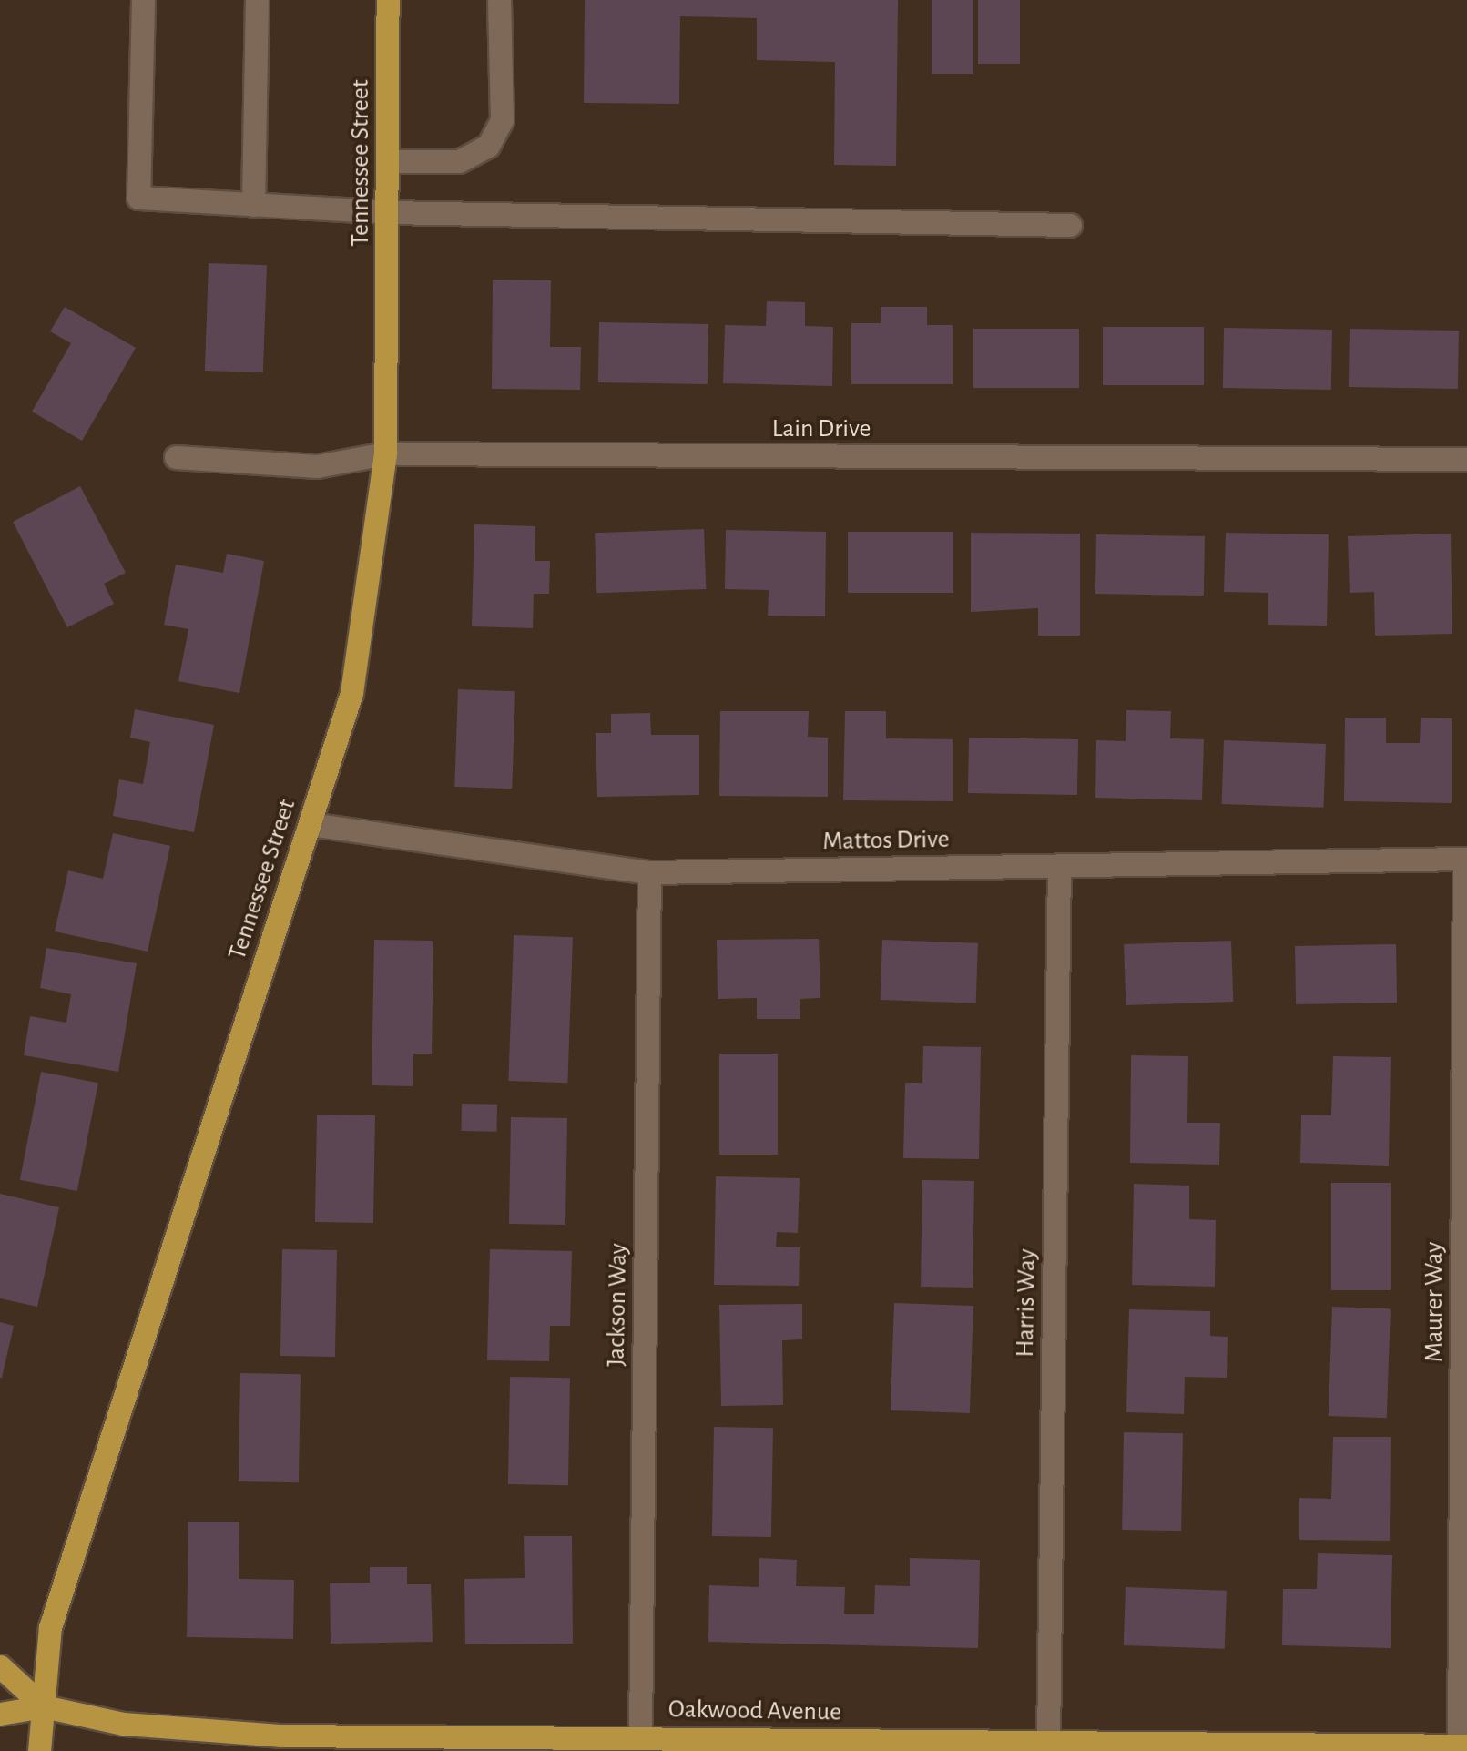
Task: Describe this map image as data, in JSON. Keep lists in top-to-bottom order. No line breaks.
{"streets":{"main road":["Tennessee Street","Oakwood Avenue"],"street":["Lain Drive","Mattos Drive","Maurer Way","Harris Way","Jackson Way"]},"crossings":[["Tennessee Street","Lain Drive"],["Tennessee Street","Mattos Drive"],["Tennessee Street","Oakwood Avenue"],["Mattos Drive","Maurer Way"],["Mattos Drive","Harris Way"],["Mattos Drive","Jackson Way"],["Maurer Way","Oakwood Avenue"],["Harris Way","Oakwood Avenue"],["Jackson Way","Oakwood Avenue"]]}
